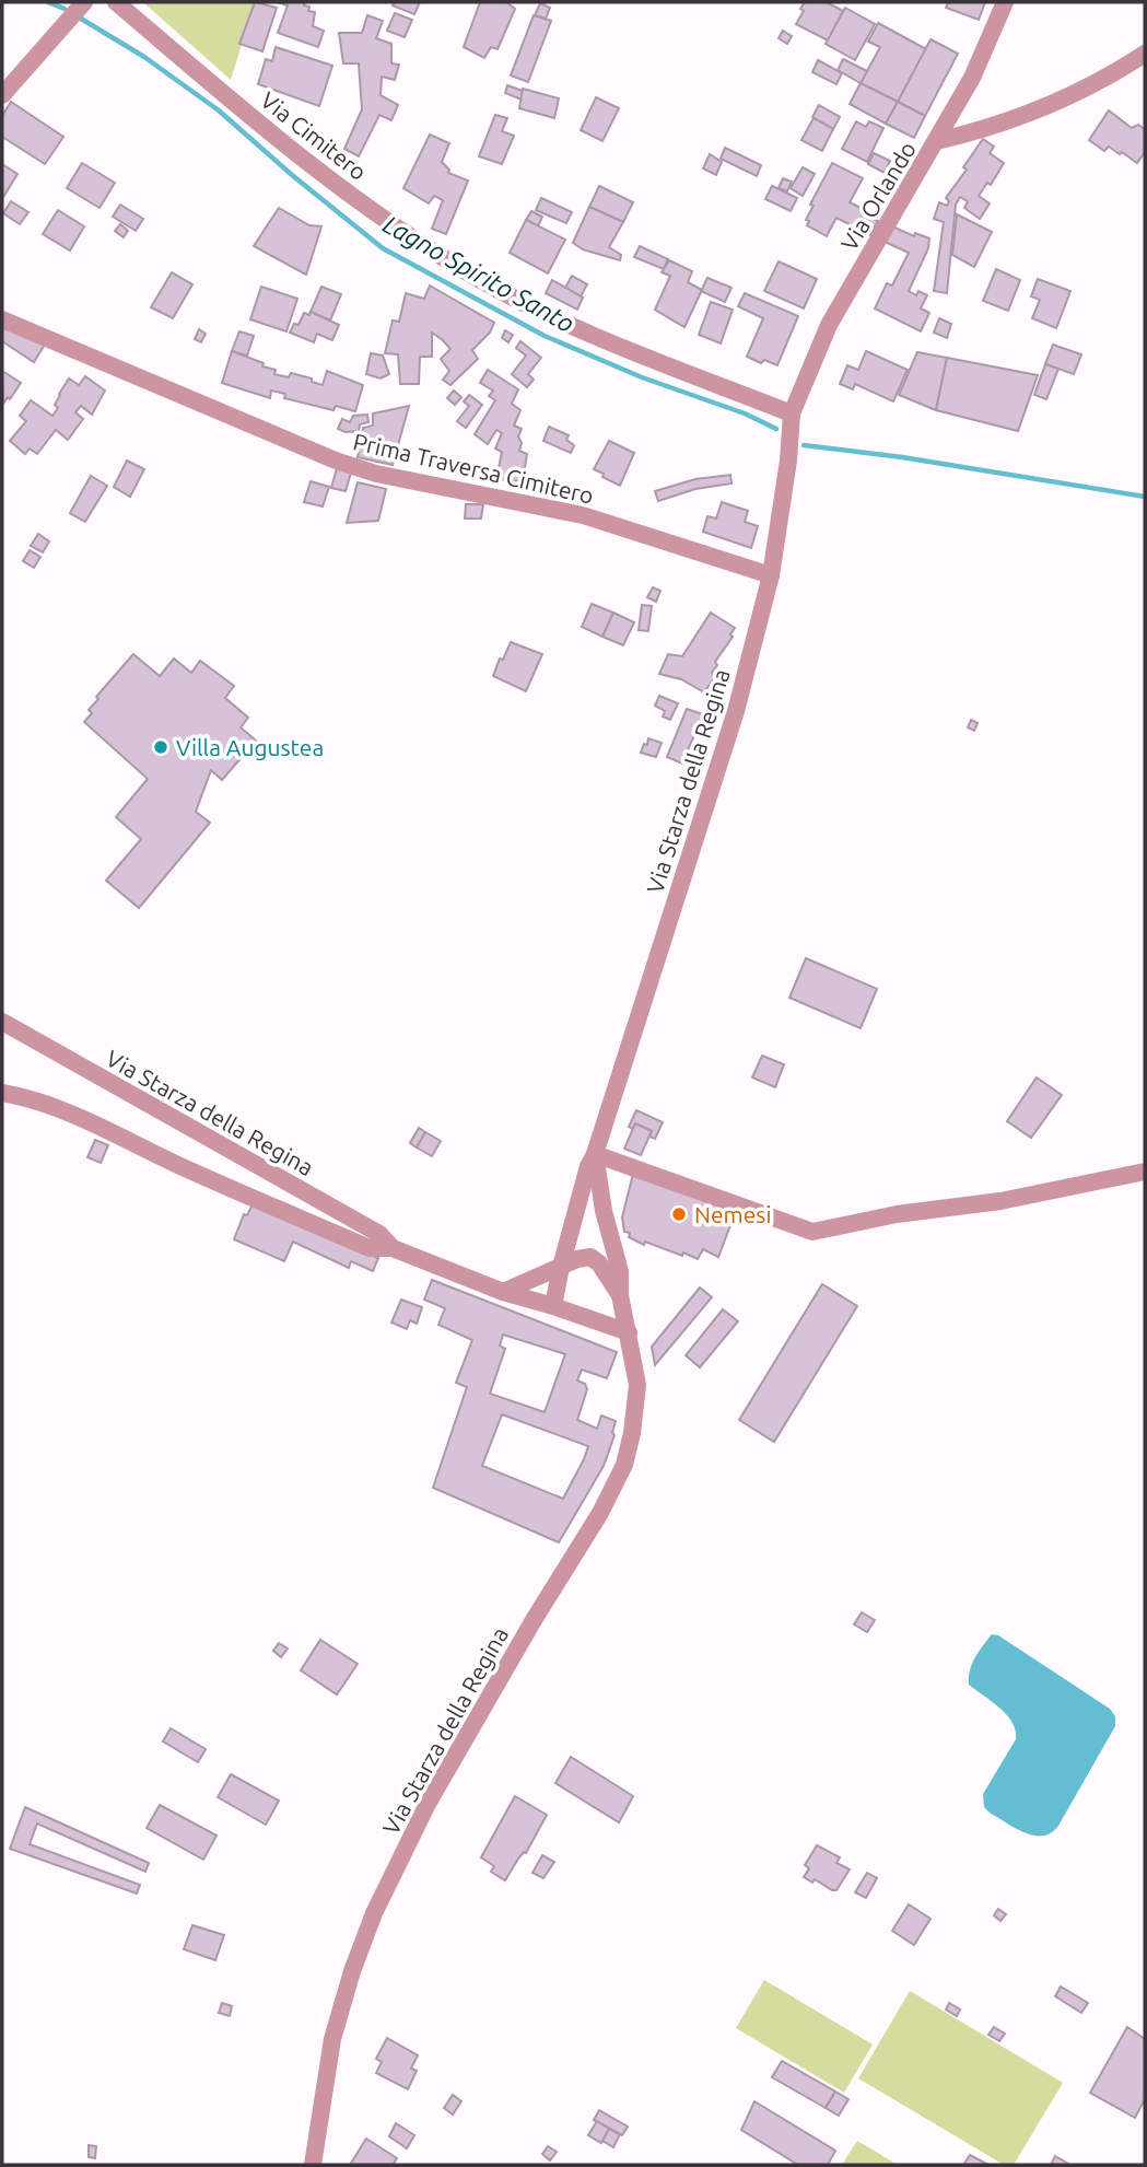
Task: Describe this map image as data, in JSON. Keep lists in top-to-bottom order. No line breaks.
{"streets":{"street":["Via Cimitero","Via Orlando","Prima Traversa Cimitero","Via Starza della Regina"]},"crossings":[["Via Cimitero","Via Orlando"],["Via Cimitero","Via Starza della Regina"],["Via Orlando","Via Starza della Regina"],["Prima Traversa Cimitero","Via Starza della Regina"]],"water":["Lagno Spirito Santo"],"places":["Villa Augustea","Nemesi"]}
